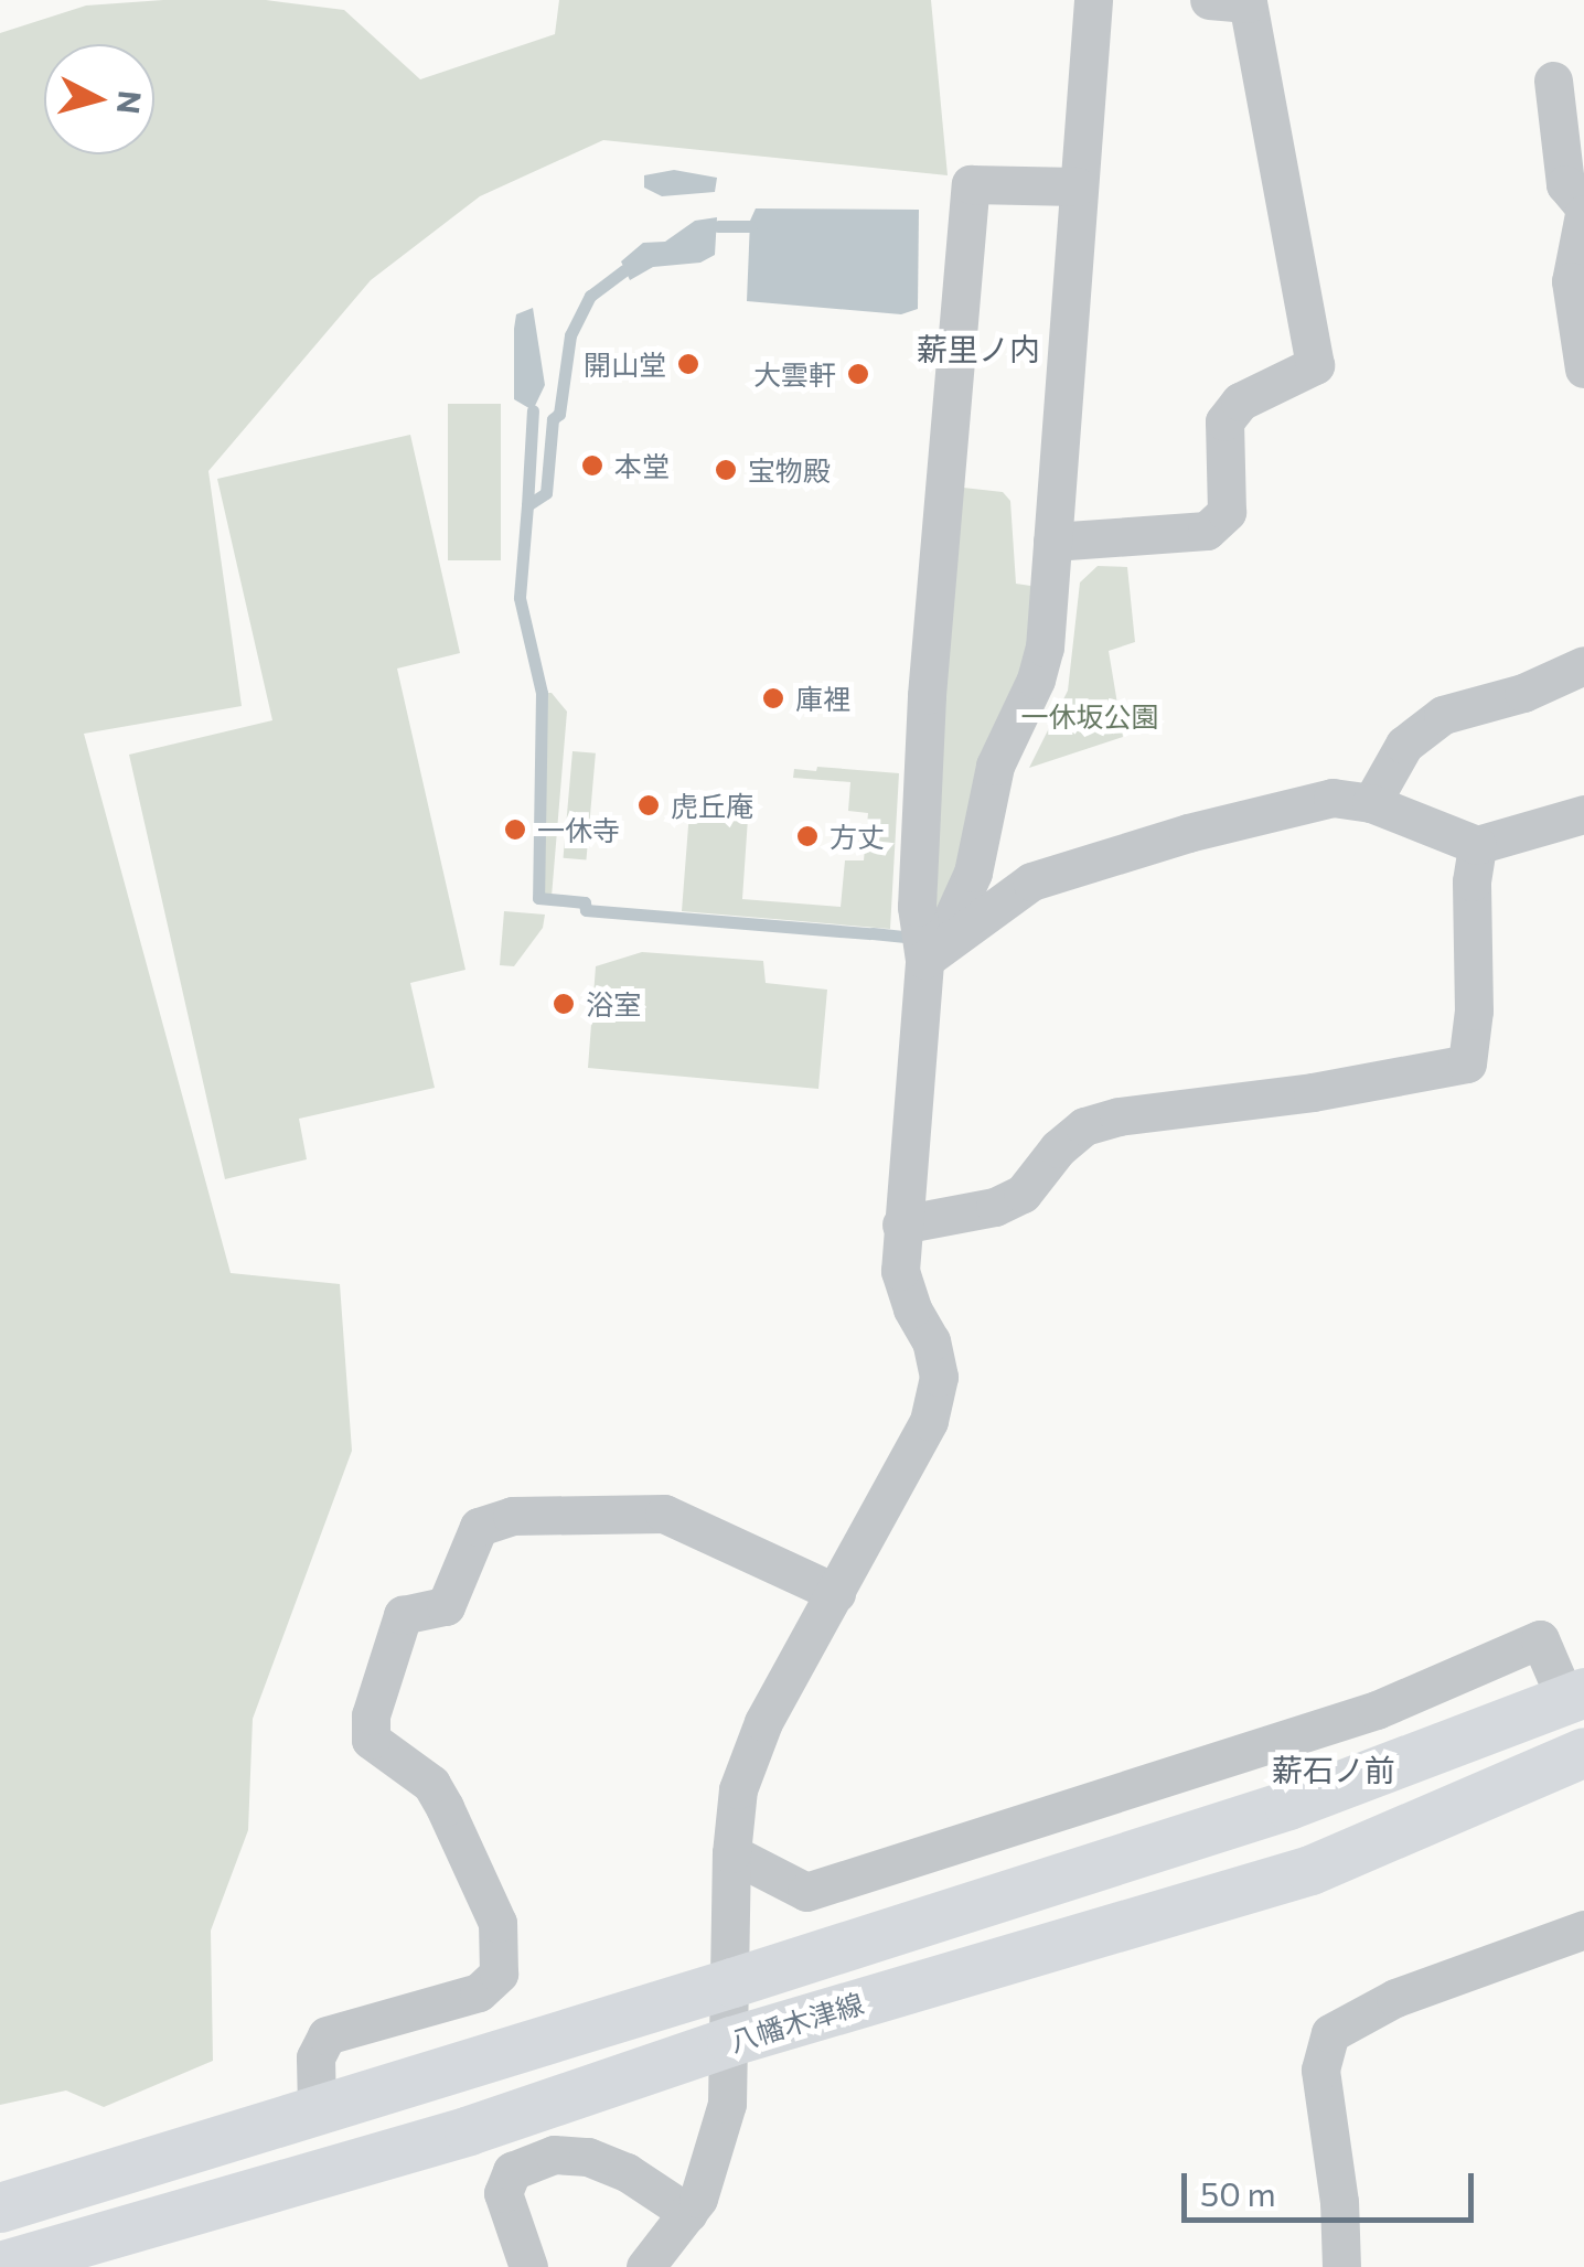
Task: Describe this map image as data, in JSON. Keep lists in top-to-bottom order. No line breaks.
{"streets":{"main road":["八幡木津線"]},"districts":["薪里ノ内","薪石ノ前"],"parks":["一休坂公園"],"places":["開山堂","大雲軒","本堂","宝物殿","庫裡","虎丘庵","一休寺","方丈","浴室"],"scale_bar":"50 m","north":"right"}
